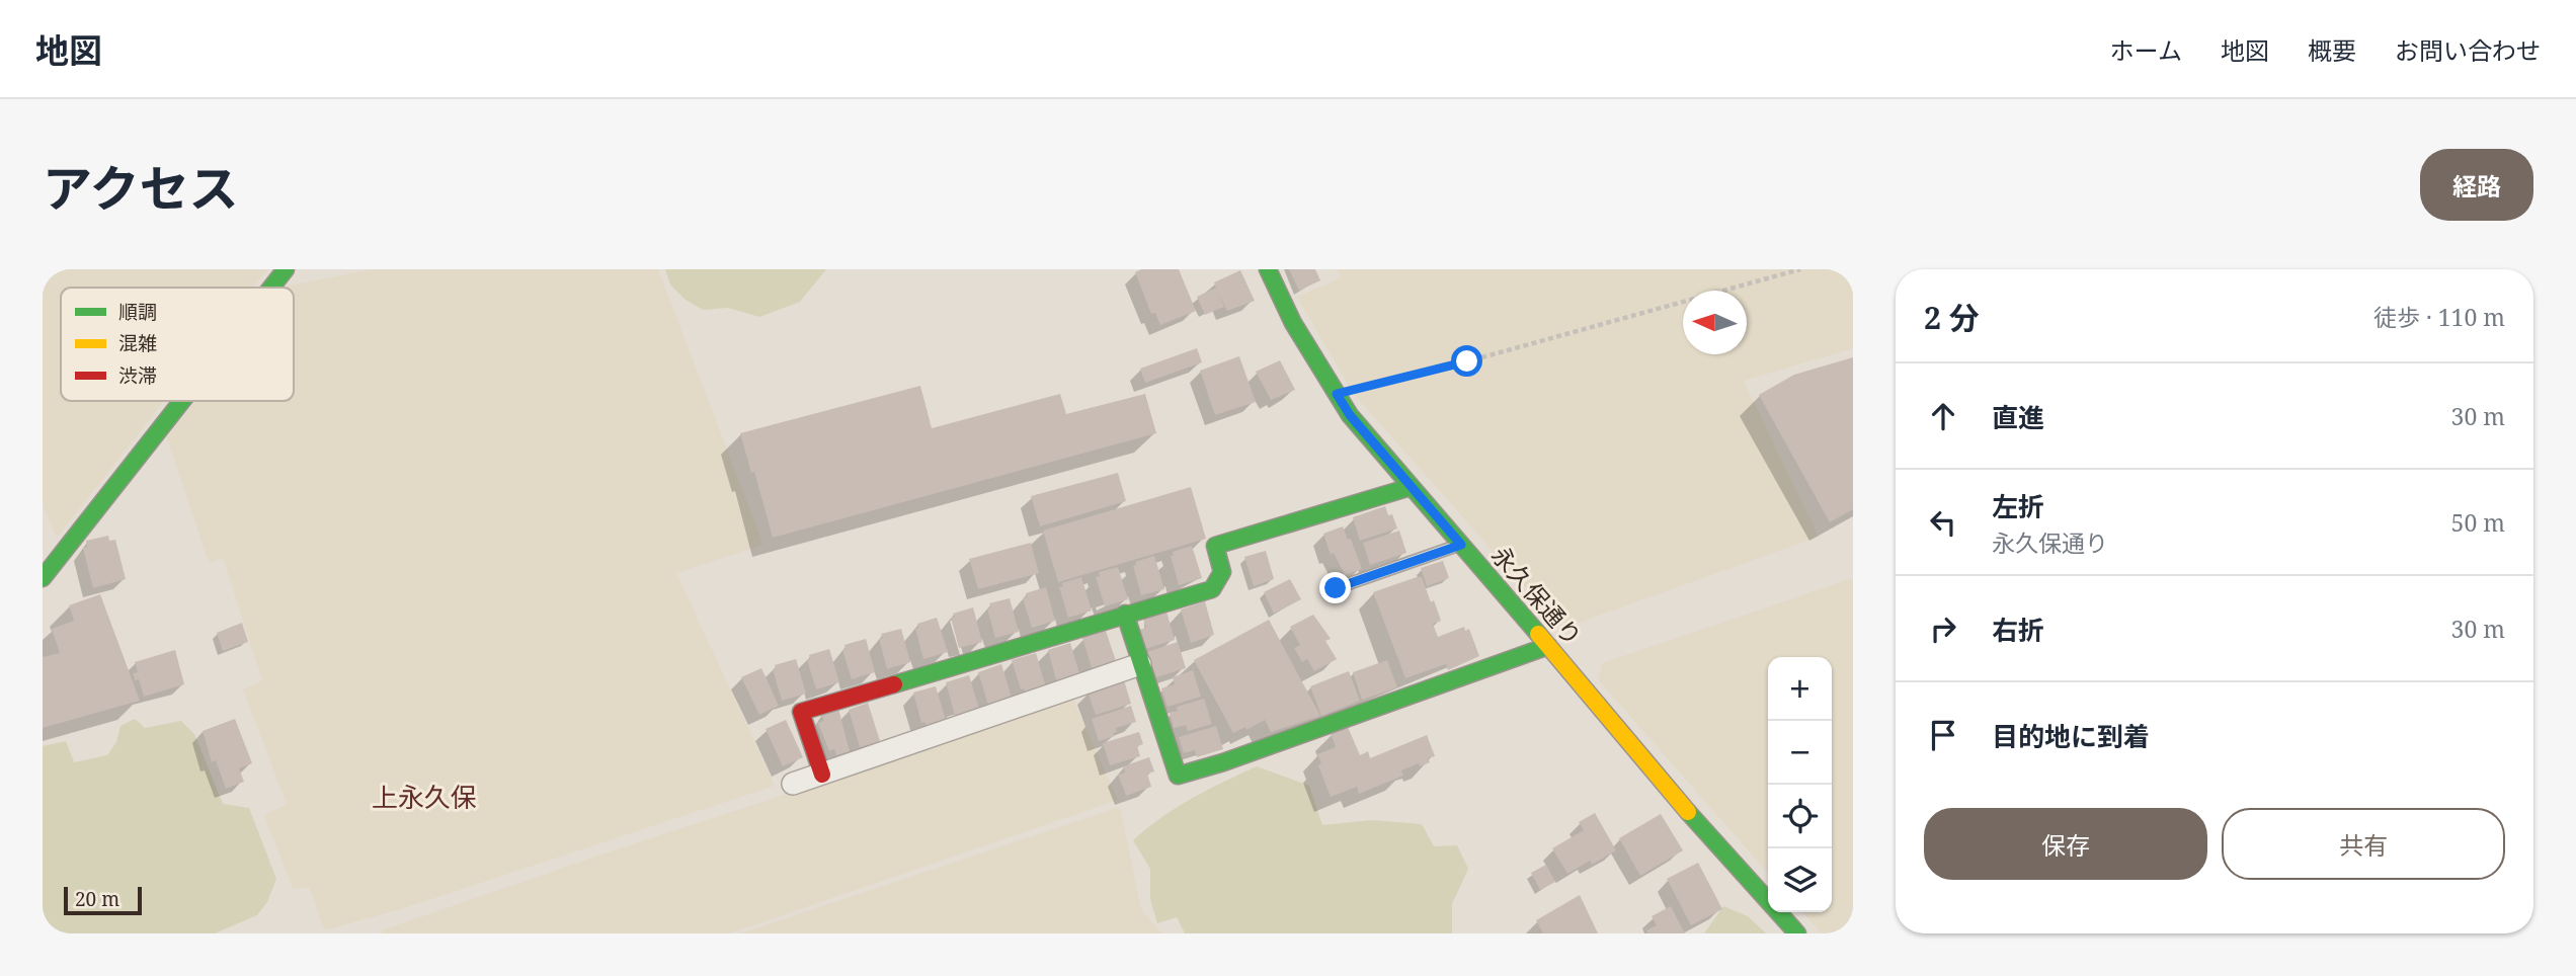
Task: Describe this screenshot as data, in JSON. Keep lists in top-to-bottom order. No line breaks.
{"streets":{"street":["永久保通り"]},"districts":["上永久保"],"legend":["順調","混雑","渋滞"],"scale_bar":"20 m","north":"left","page":{"header":"地図","nav":["ホーム","地図","概要","お問い合わせ"],"title":"アクセス","buttons":["経路",["保存","共有"]],"heading":["2 分","徒歩 · 110 m"],"list":[["直進","30 m"],["左折","永久保通り","50 m"],["右折","30 m"],"目的地に到着"],"map_buttons":["+","−"],"scale":"20 m"}}
